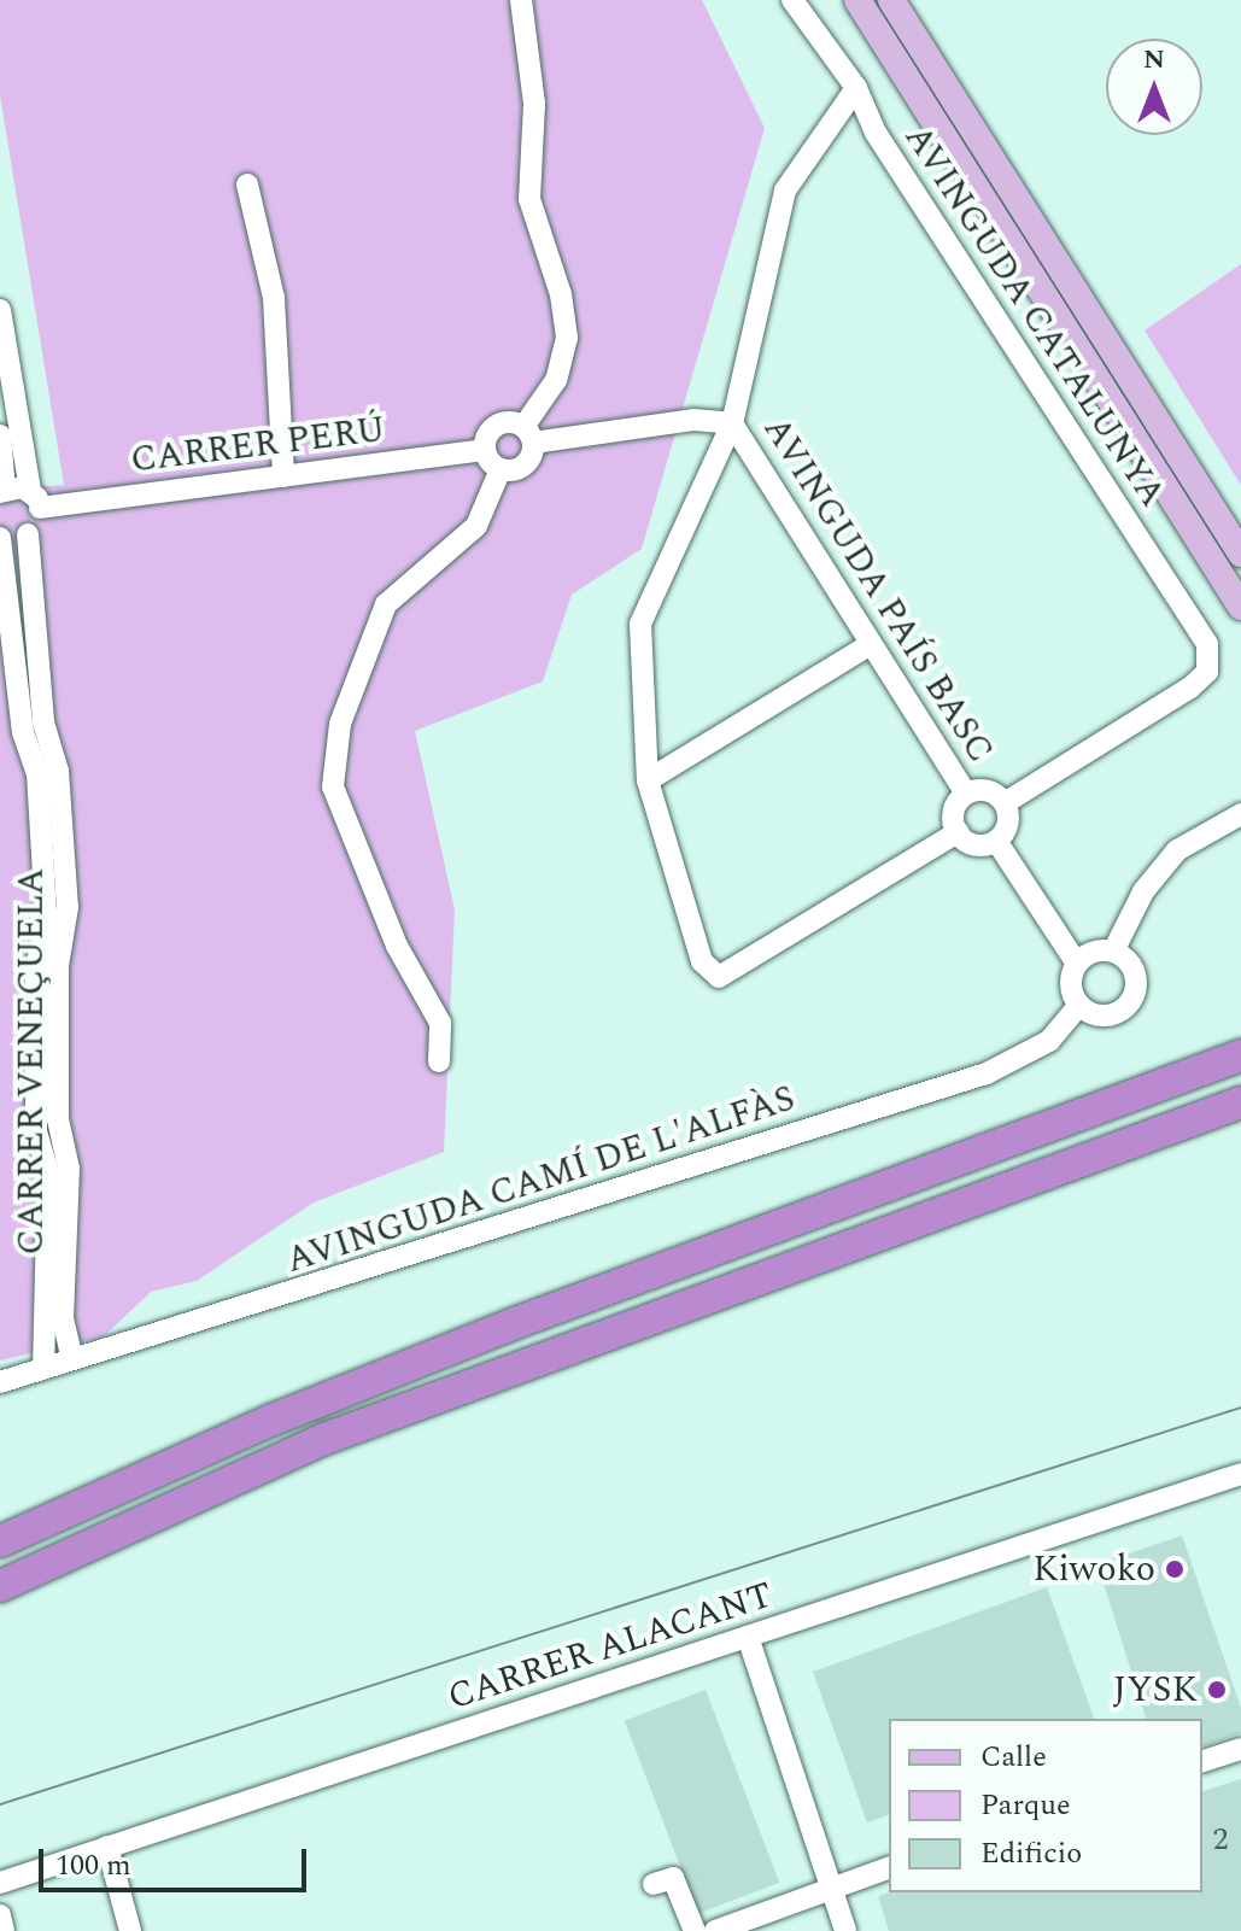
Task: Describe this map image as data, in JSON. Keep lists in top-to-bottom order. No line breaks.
{"streets":{"street":["AVINGUDA CATALUNYA","CARRER PERÚ","AVINGUDA PAÍS BASC","CARRER VENEÇUELA","AVINGUDA CAMÍ DE L'ALFÀS","CARRER ALACANT"]},"crossings":[["AVINGUDA CATALUNYA","AVINGUDA PAÍS BASC"],["CARRER VENEÇUELA","AVINGUDA CAMÍ DE L'ALFÀS"]],"places":["Kiwoko","JYSK"],"house_numbers":["2"],"legend":["Calle","Parque","Edificio"],"scale_bar":"100 m","north":"top"}
